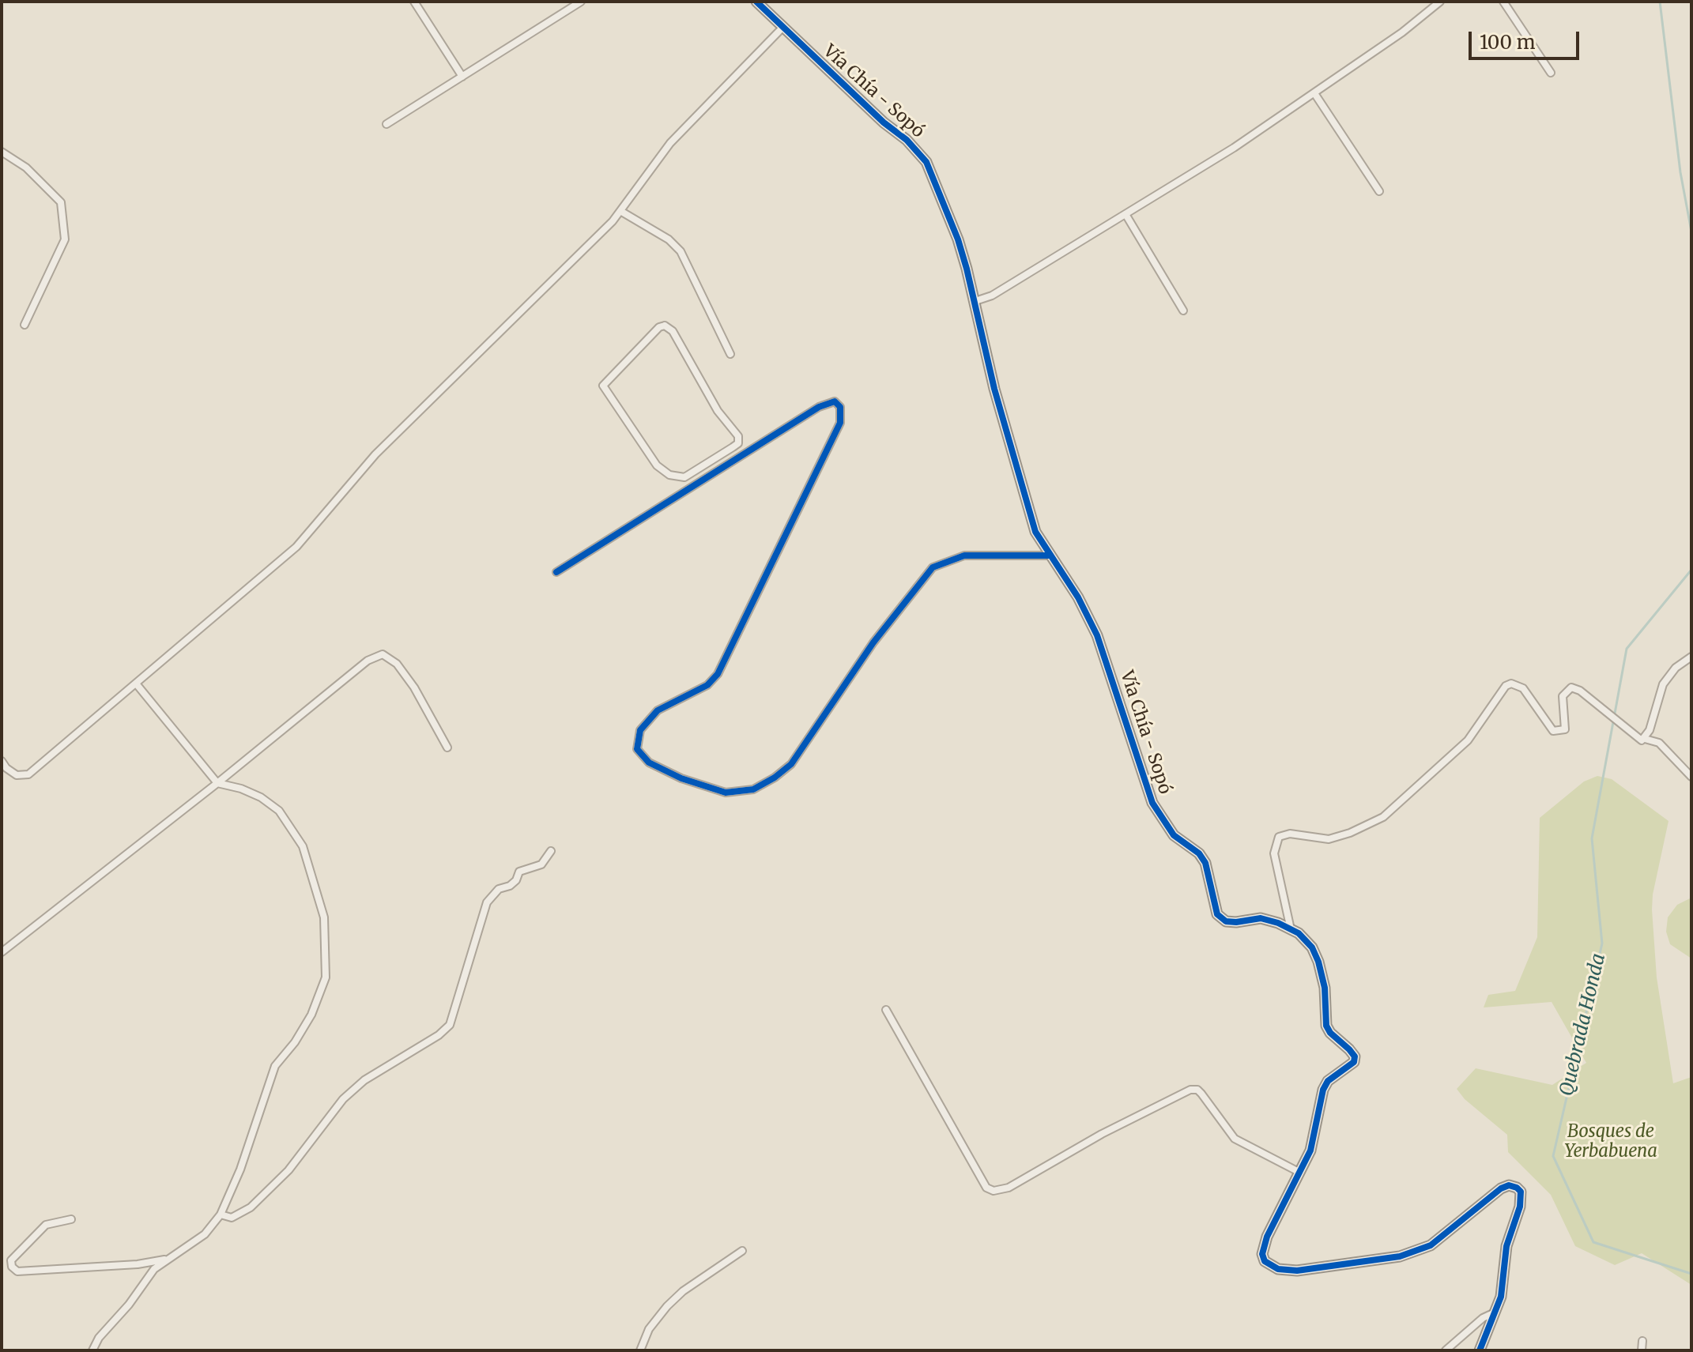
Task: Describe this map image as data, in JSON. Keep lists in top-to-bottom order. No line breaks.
{"streets":{"street":["Vía Chía - Sopó"]},"water":["Quebrada Honda"],"parks":["Bosques de Yerbabuena"],"scale_bar":"100 m"}
